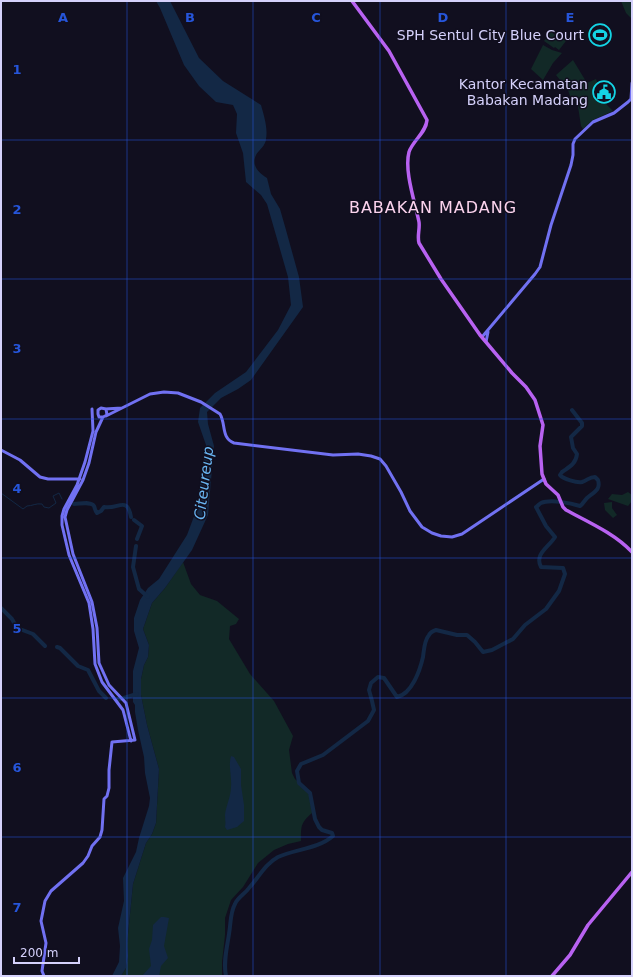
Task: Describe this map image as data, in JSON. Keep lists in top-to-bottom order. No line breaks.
{"districts":["BABAKAN MADANG"],"water":["Citeureup"],"places":{"sports":["SPH Sentul City Blue Court"],"public building":["Kantor Kecamatan Babakan Madang"]},"scale_bar":"200 m","grid":{"columns":["A","B","C","D","E"],"rows":["1","2","3","4","5","6","7"]}}
